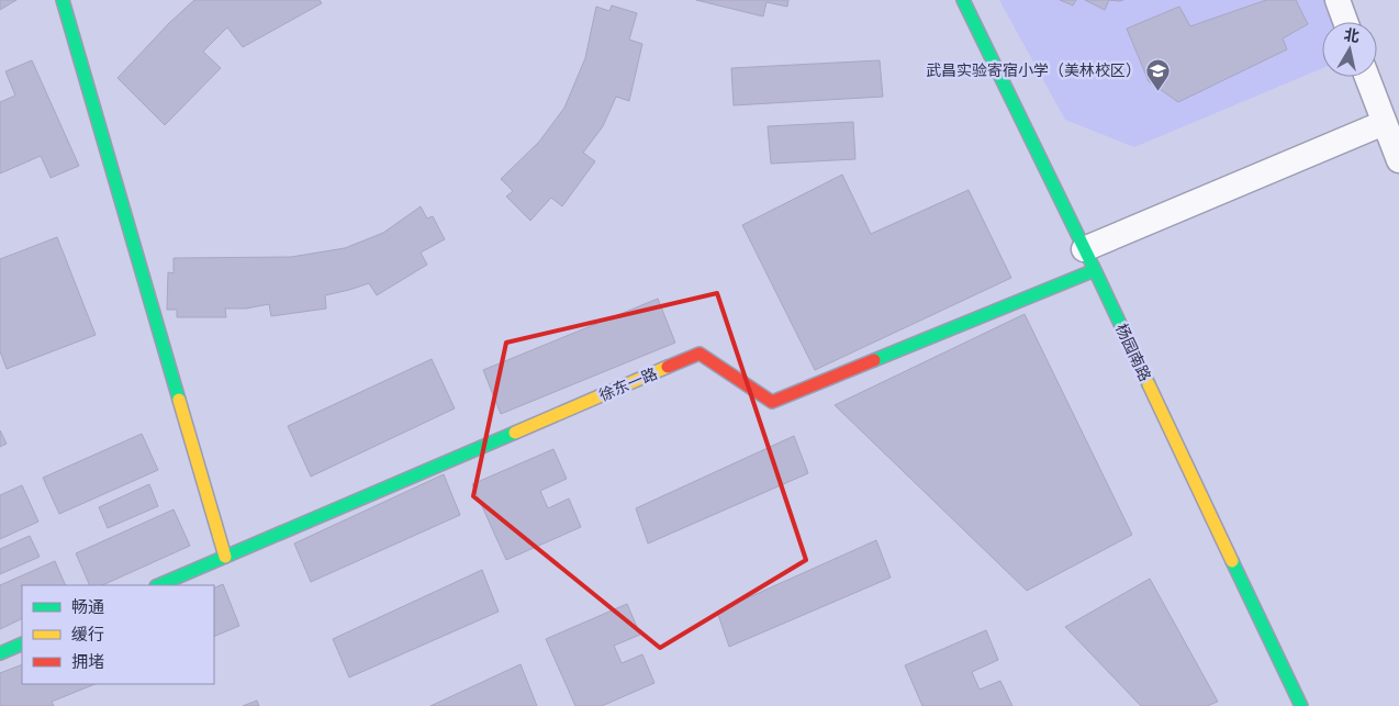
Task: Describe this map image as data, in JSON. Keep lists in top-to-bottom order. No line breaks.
{"streets":{"street":["杨园南路","徐东一路"]},"crossings":[["杨园南路","徐东一路"]],"places":{"school or university":["武昌实验寄宿小学（美林校区）"]},"legend":["畅通","缓行","拥堵"],"north":"top"}
